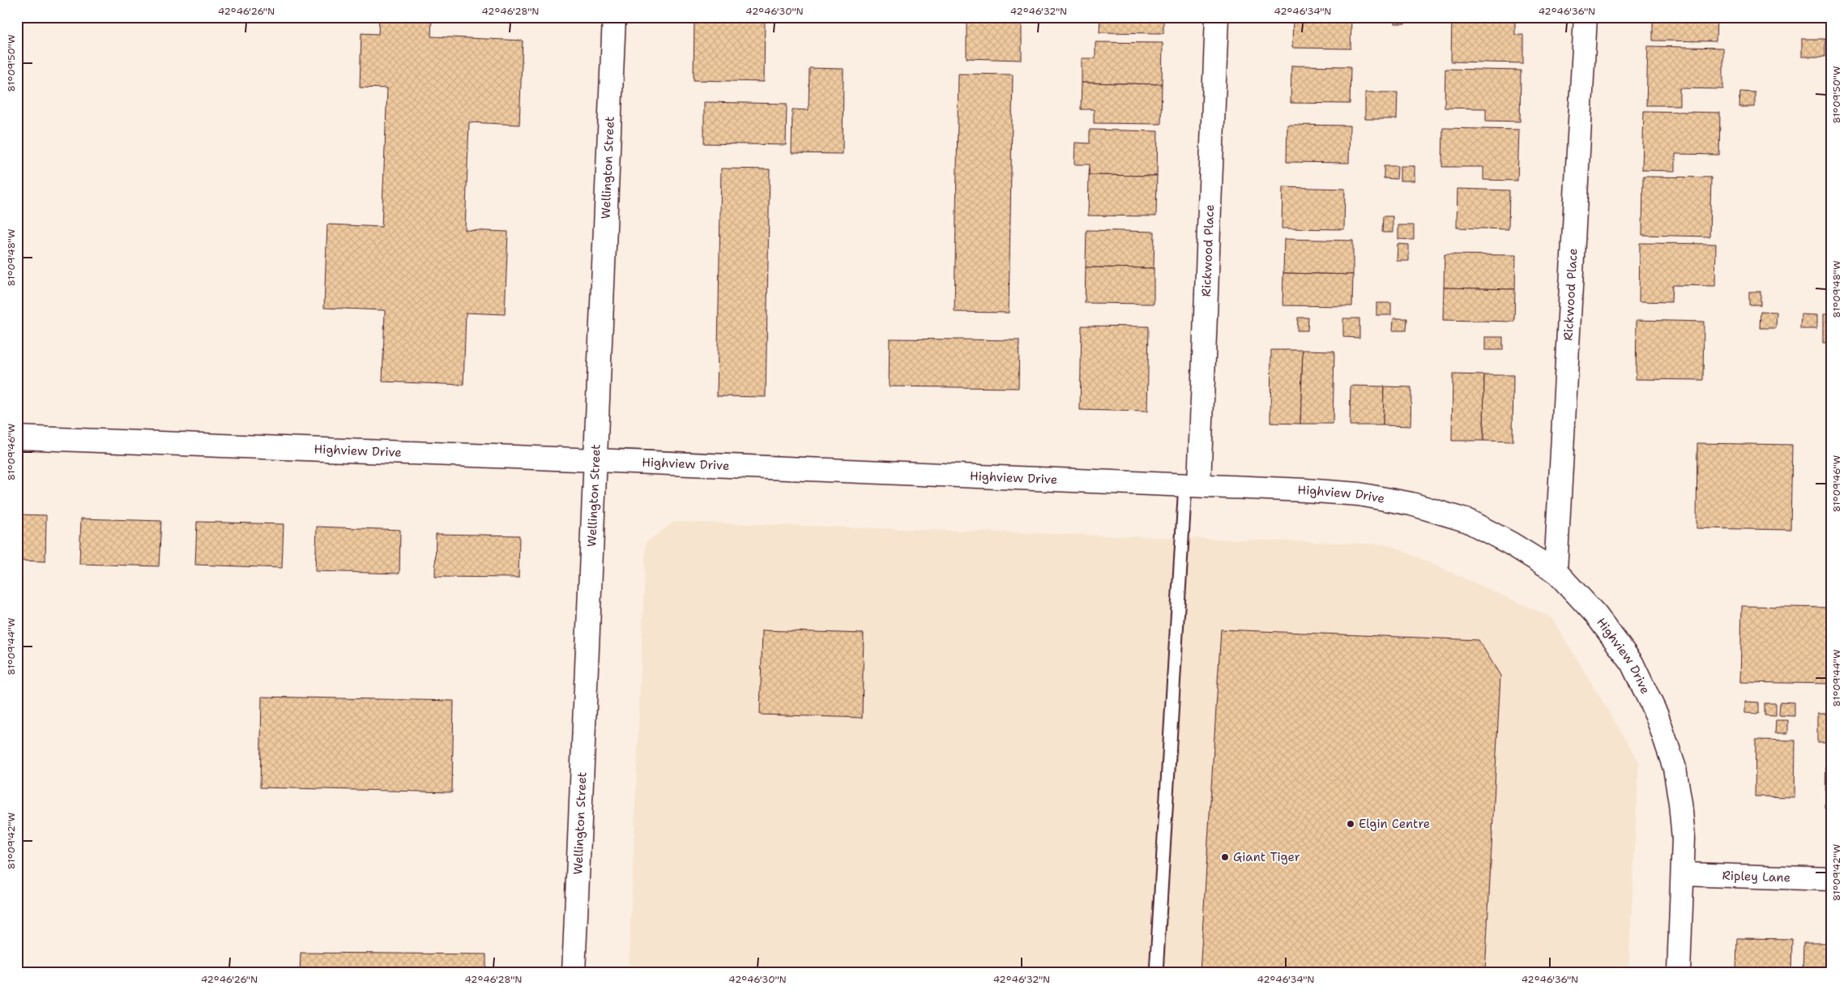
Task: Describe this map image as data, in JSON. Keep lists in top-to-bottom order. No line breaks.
{"streets":{"street":["Wellington Street","Rickwood Place","Highview Drive","Ripley Lane"]},"crossings":[["Wellington Street","Highview Drive"],["Rickwood Place","Highview Drive"],["Highview Drive","Ripley Lane"]],"places":["Elgin Centre","Giant Tiger"],"coordinates":["42°46'26\"N","42°46'28\"N","42°46'30\"N","42°46'32\"N","42°46'34\"N","42°46'36\"N","81°09'50\"W","81°09'48\"W","81°09'46\"W","81°09'44\"W","81°09'42\"W"]}
